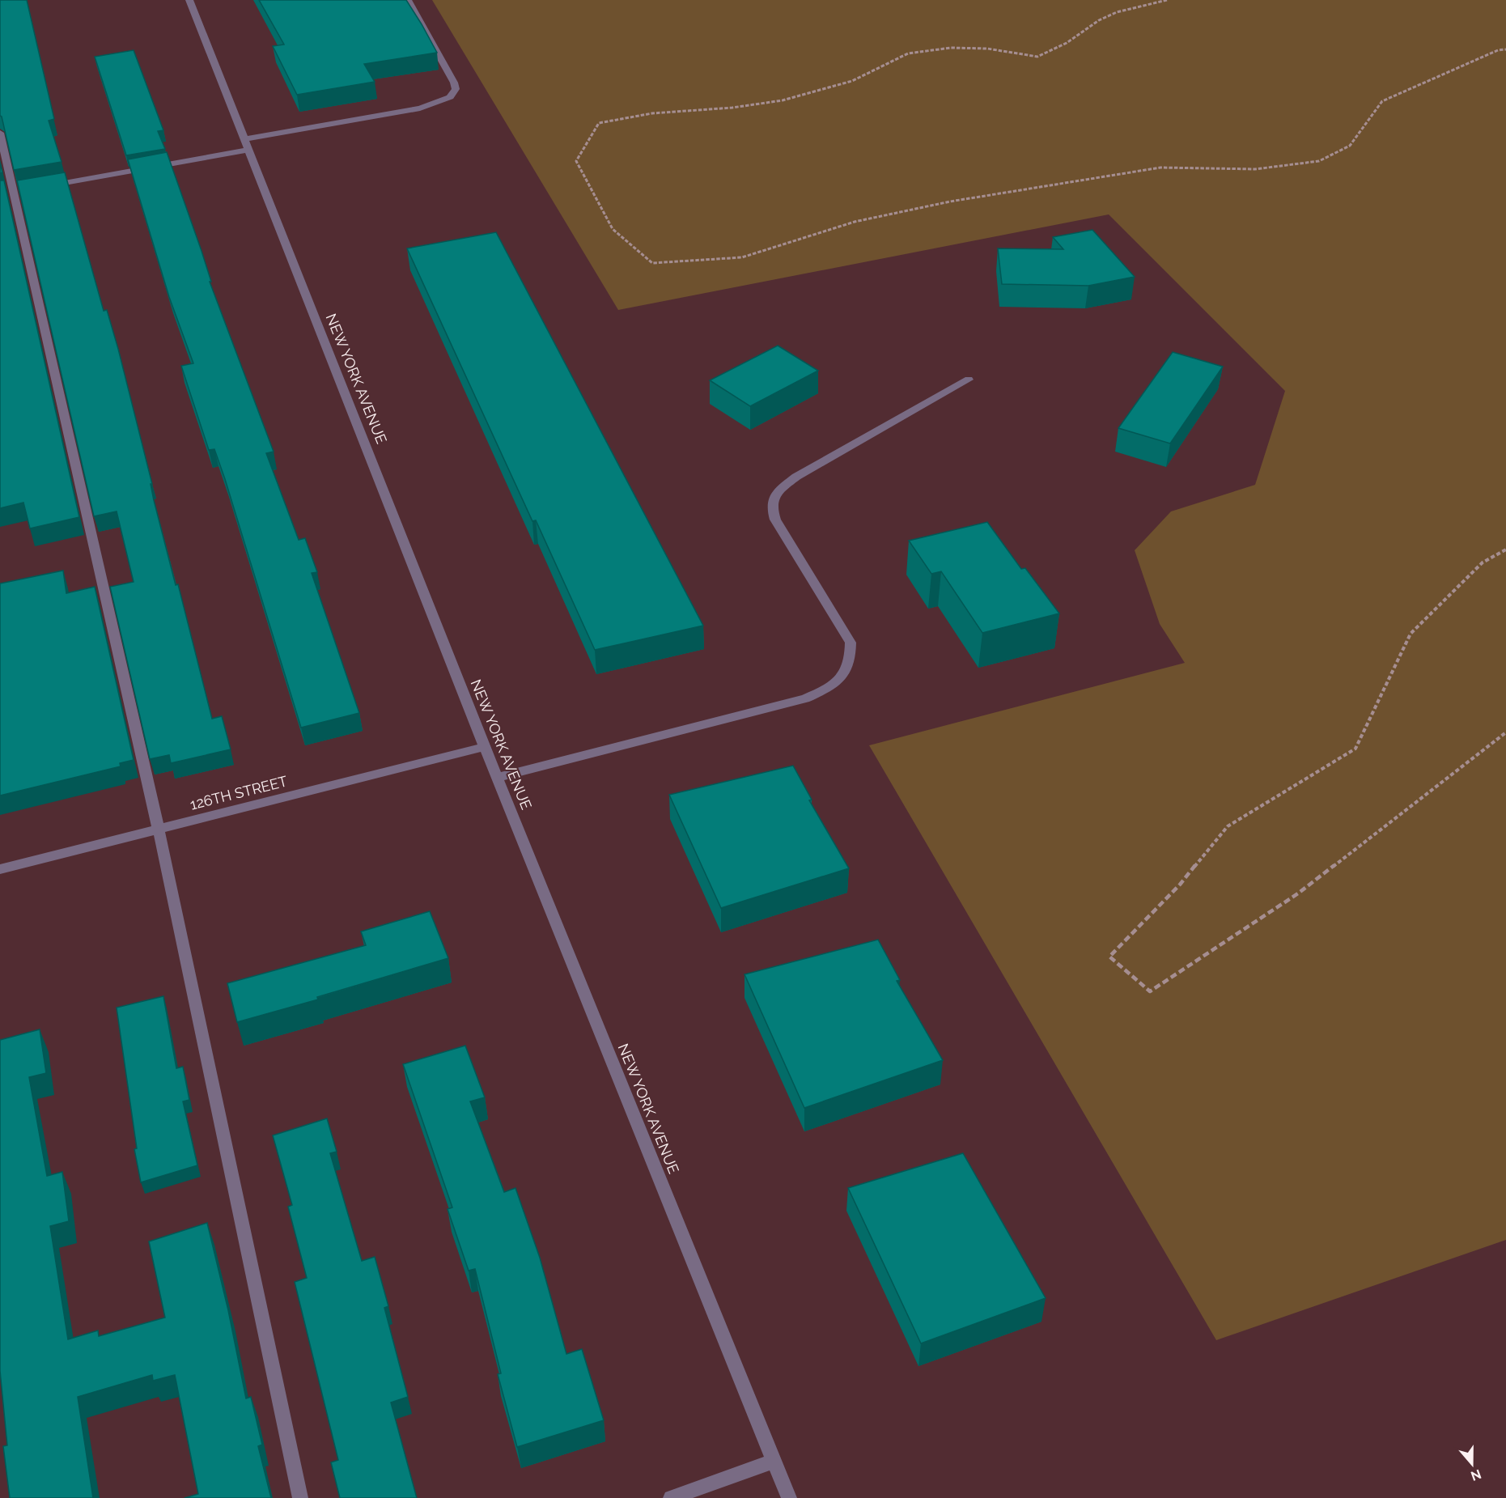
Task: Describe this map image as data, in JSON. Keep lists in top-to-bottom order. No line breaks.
{"streets":{"street":["NEW YORK AVENUE","126TH STREET"]},"crossings":[["NEW YORK AVENUE","126TH STREET"]],"north":"bottom"}
